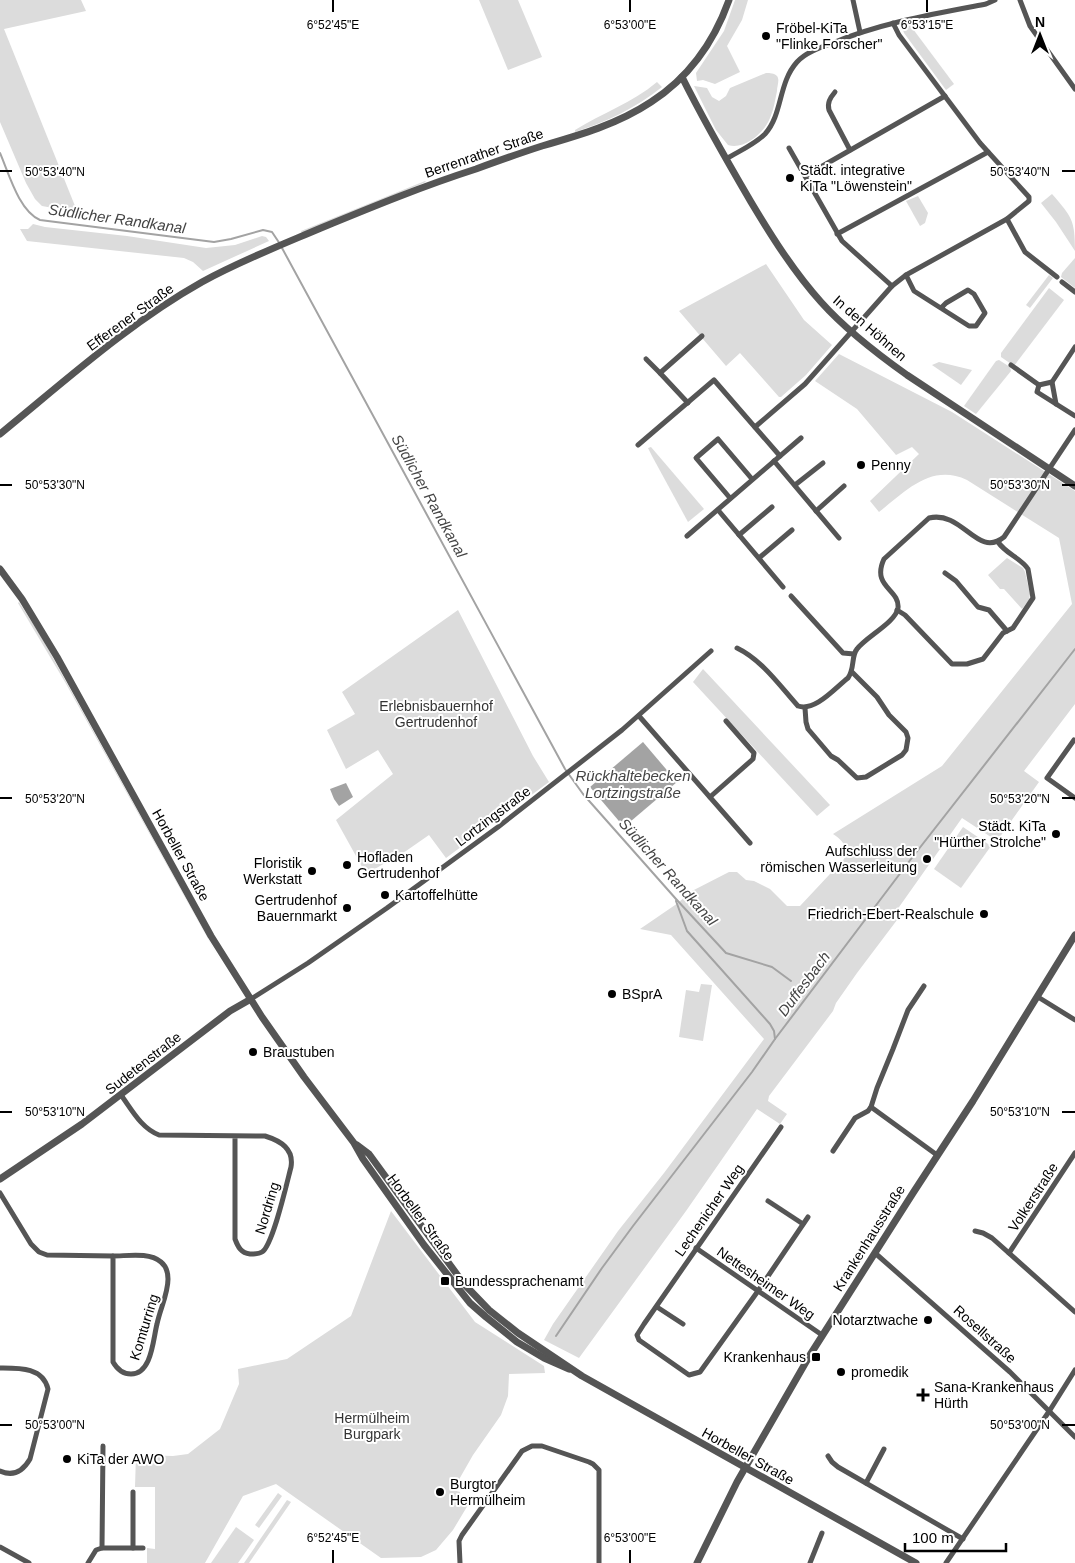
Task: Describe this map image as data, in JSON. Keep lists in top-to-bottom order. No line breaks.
{"streets":{"street":["Berrenrather Straße","Efferener Straße","In den Höhnen","Lortzingstraße","Horbeller Straße","Sudetenstraße","Volkerstraße","Nordring","Lechenicher Weg","Krankenhausstraße","Nettesheimer Weg","Komturring","Rosellstraße"]},"crossings":[["Berrenrather Straße","Efferener Straße"],["Berrenrather Straße","In den Höhnen"],["Lortzingstraße","Horbeller Straße"],["Lortzingstraße","Sudetenstraße"],["Horbeller Straße","Sudetenstraße"],["Horbeller Straße","Krankenhausstraße"],["Sudetenstraße","Nordring"],["Lechenicher Weg","Nettesheimer Weg"],["Krankenhausstraße","Nettesheimer Weg"],["Krankenhausstraße","Rosellstraße"]],"water":["Südlicher Randkanal","Rückhaltebecken Lortzingstraße","Duffesbach"],"parks":["Erlebnisbauernhof Gertrudenhof","Hermülheim Burgpark"],"places":{"other":["Fröbel-KiTa \"Flinke Forscher\"","Städt. integrative KiTa \"Löwenstein\"","Penny","Städt. KiTa \"Hürther Strolche\"","Aufschluss der römischen Wasserleitung","Hofladen Gertrudenhof","Floristik Werkstatt","Kartoffelhütte","Gertrudenhof Bauernmarkt","Friedrich-Ebert-Realschule","BSprA","Braustuben","Notarztwache","promedik","KiTa der AWO","Burgtor Hermülheim"],"transit":["Bundessprachenamt","Krankenhaus"],"health":["Sana-Krankenhaus Hürth"]},"scale_bar":"100 m","north":"top","coordinates":["6°52'45\"E","6°53'00\"E","6°53'15\"E","50°53'40\"N","50°53'30\"N","50°53'20\"N","50°53'10\"N","50°53'00\"N"]}
